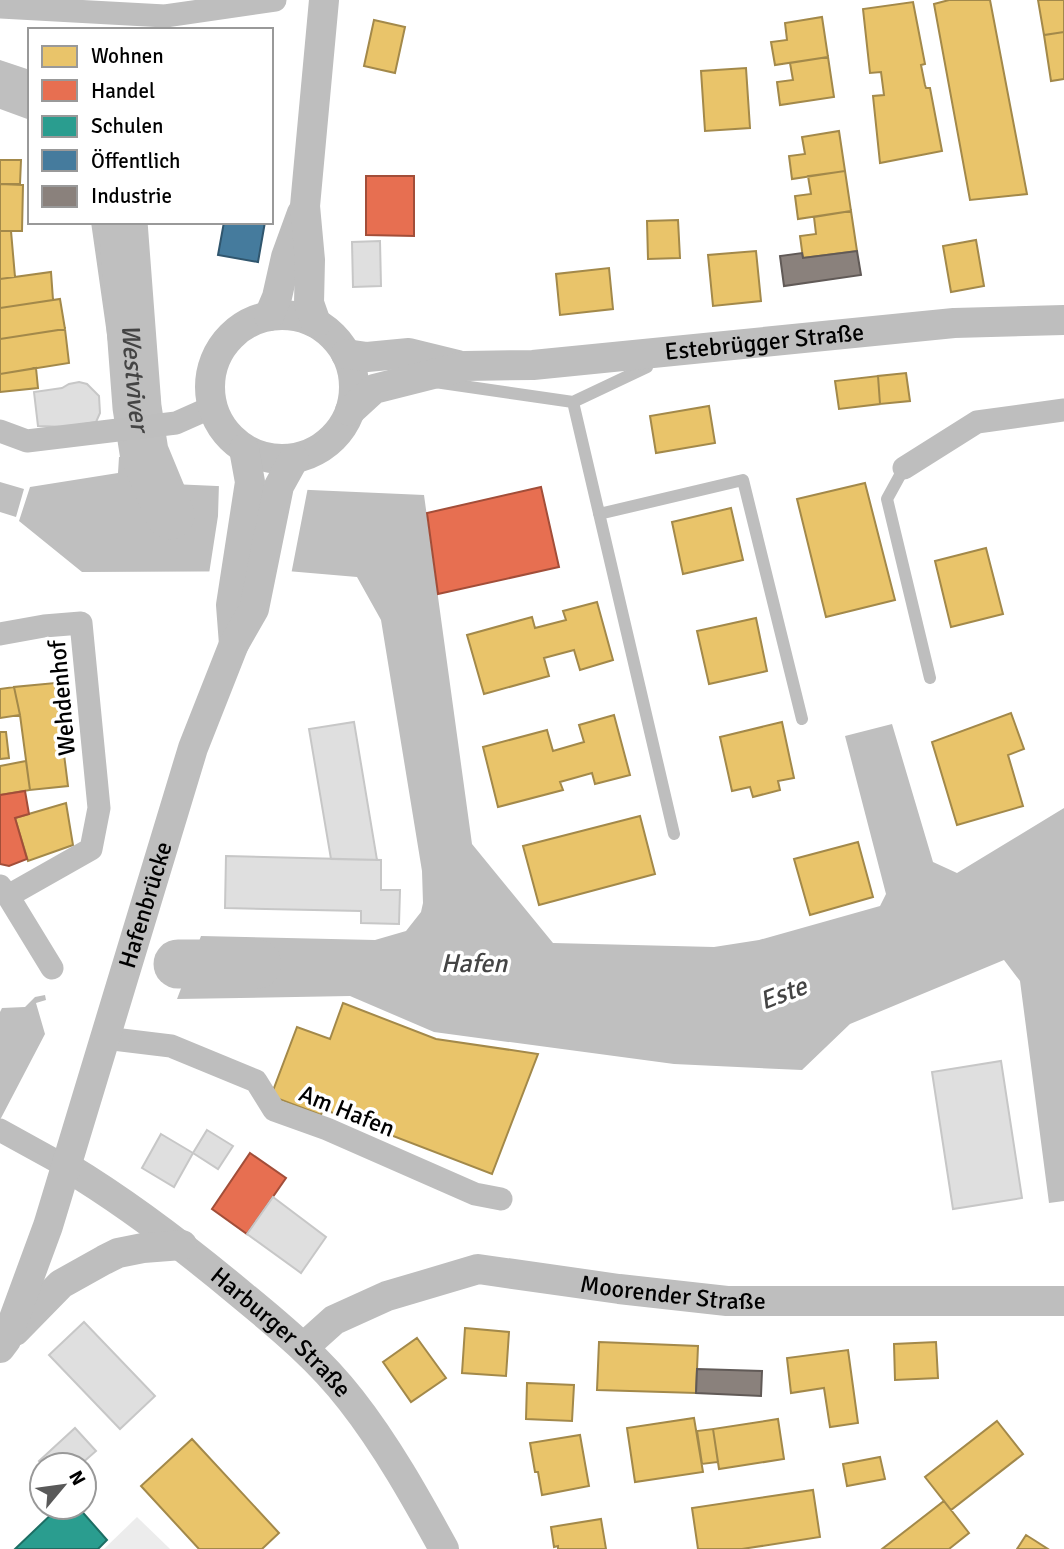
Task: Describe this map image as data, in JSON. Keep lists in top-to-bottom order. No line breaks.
{"streets":{"street":["Estebrügger Straße","Wehdenhof","Hafenbrücke","Am Hafen","Moorender Straße","Harburger Straße"]},"crossings":[["Estebrügger Straße","Hafenbrücke"],["Hafenbrücke","Am Hafen"],["Hafenbrücke","Harburger Straße"],["Moorender Straße","Harburger Straße"]],"water":["Westviver","Hafen","Este"],"legend":["Wohnen","Handel","Schulen","Öffentlich","Industrie"],"north":"top right"}
